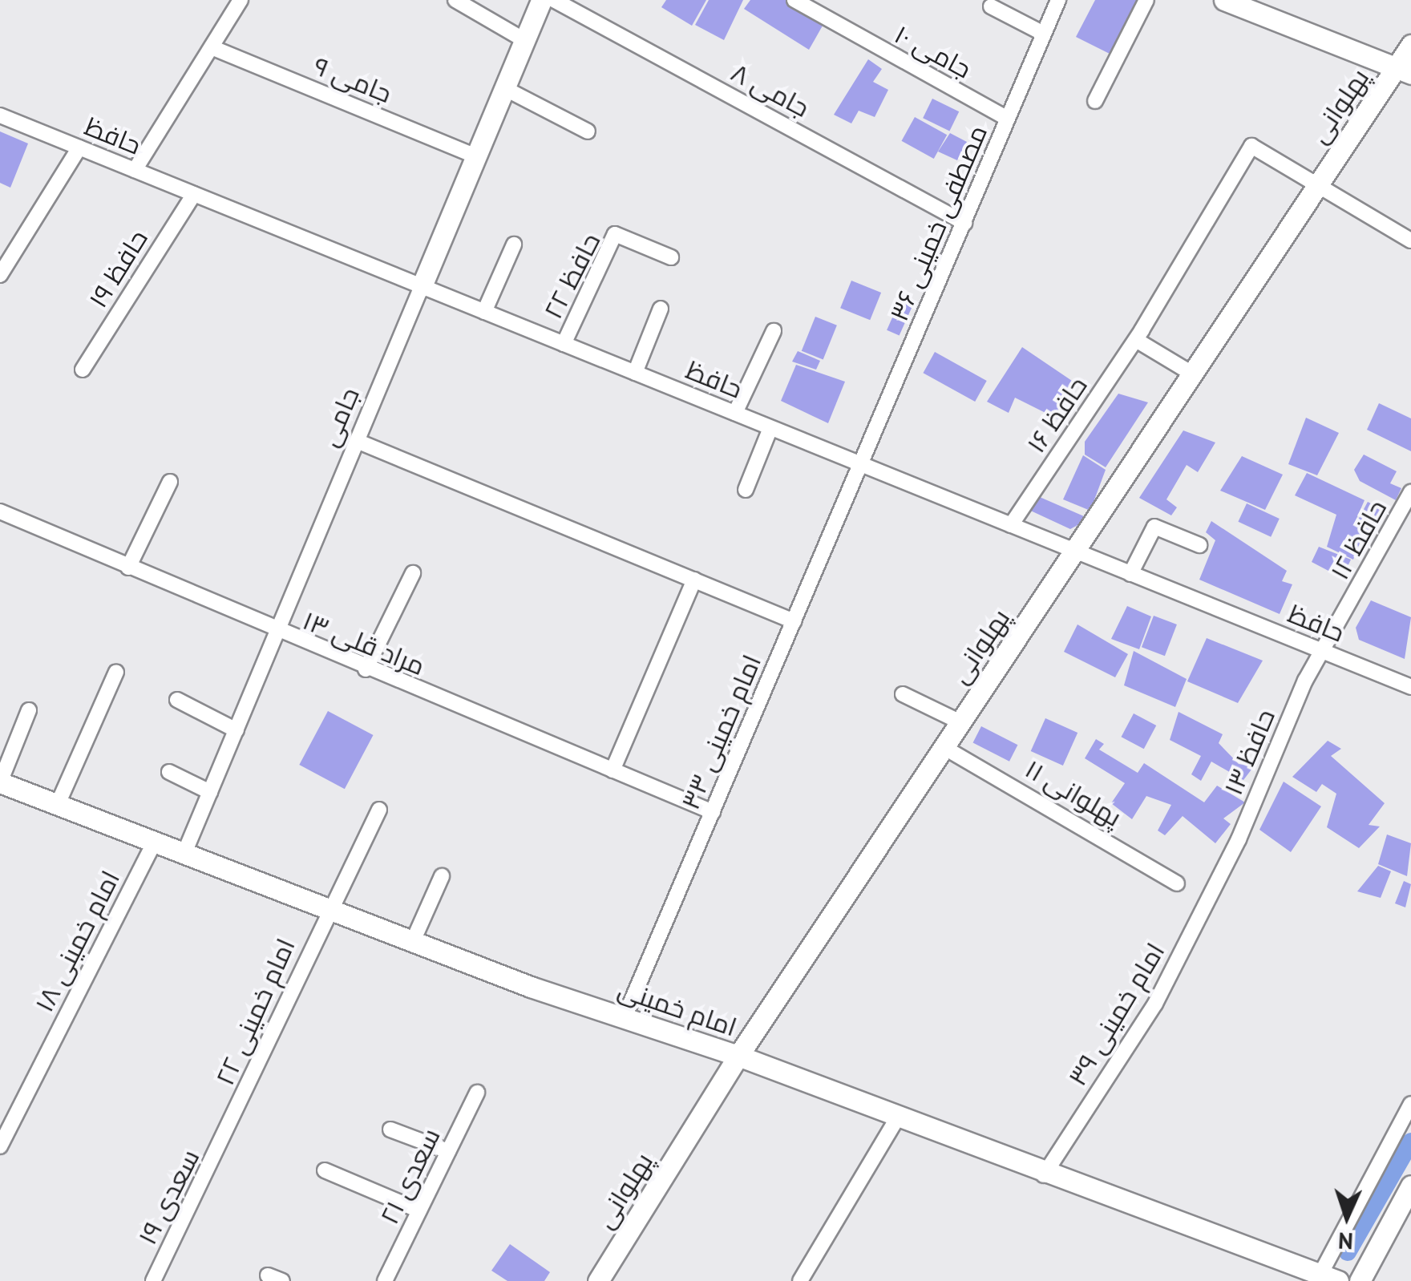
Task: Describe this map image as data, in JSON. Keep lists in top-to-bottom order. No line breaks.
{"streets":{"street":["جامی ۱۰","جامی ۹","جامی ۸","پهلوانی","حافظ","مصطفی خمینی ۳۶","حافظ ۱۹","حافظ ۲۲","حافظ ۱۶","جامی","حافظ ۱۲","مراد قلی ۱۳","امام خمینی ۳۳","حافظ ۱۳","پهلوانی ۱۱","امام خمینی ۱۸","امام خمینی","امام خمینی ۲۲","امام خمینی ۳۹","سعدی ۲۱","سعدی ۱۹"]},"crossings":[["جامی ۱۰","مصطفی خمینی ۳۶"],["جامی ۹","جامی"],["جامی ۸","مصطفی خمینی ۳۶"],["پهلوانی","حافظ"],["پهلوانی","حافظ ۱۶"],["پهلوانی","پهلوانی ۱۱"],["پهلوانی","امام خمینی"],["حافظ","مصطفی خمینی ۳۶"],["حافظ","حافظ ۱۹"],["حافظ","حافظ ۲۲"],["حافظ","حافظ ۱۶"],["حافظ","جامی"],["حافظ","حافظ ۱۲"],["حافظ","امام خمینی ۳۳"],["حافظ","حافظ ۱۳"],["مصطفی خمینی ۳۶","امام خمینی ۳۳"],["جامی","مراد قلی ۱۳"],["جامی","امام خمینی"],["حافظ ۱۲","حافظ ۱۳"],["مراد قلی ۱۳","امام خمینی ۳۳"],["امام خمینی ۳۳","امام خمینی"],["حافظ ۱۳","امام خمینی ۳۹"],["امام خمینی ۱۸","امام خمینی"],["امام خمینی","امام خمینی ۲۲"],["امام خمینی","امام خمینی ۳۹"],["امام خمینی ۲۲","سعدی ۱۹"]],"north":"bottom"}
